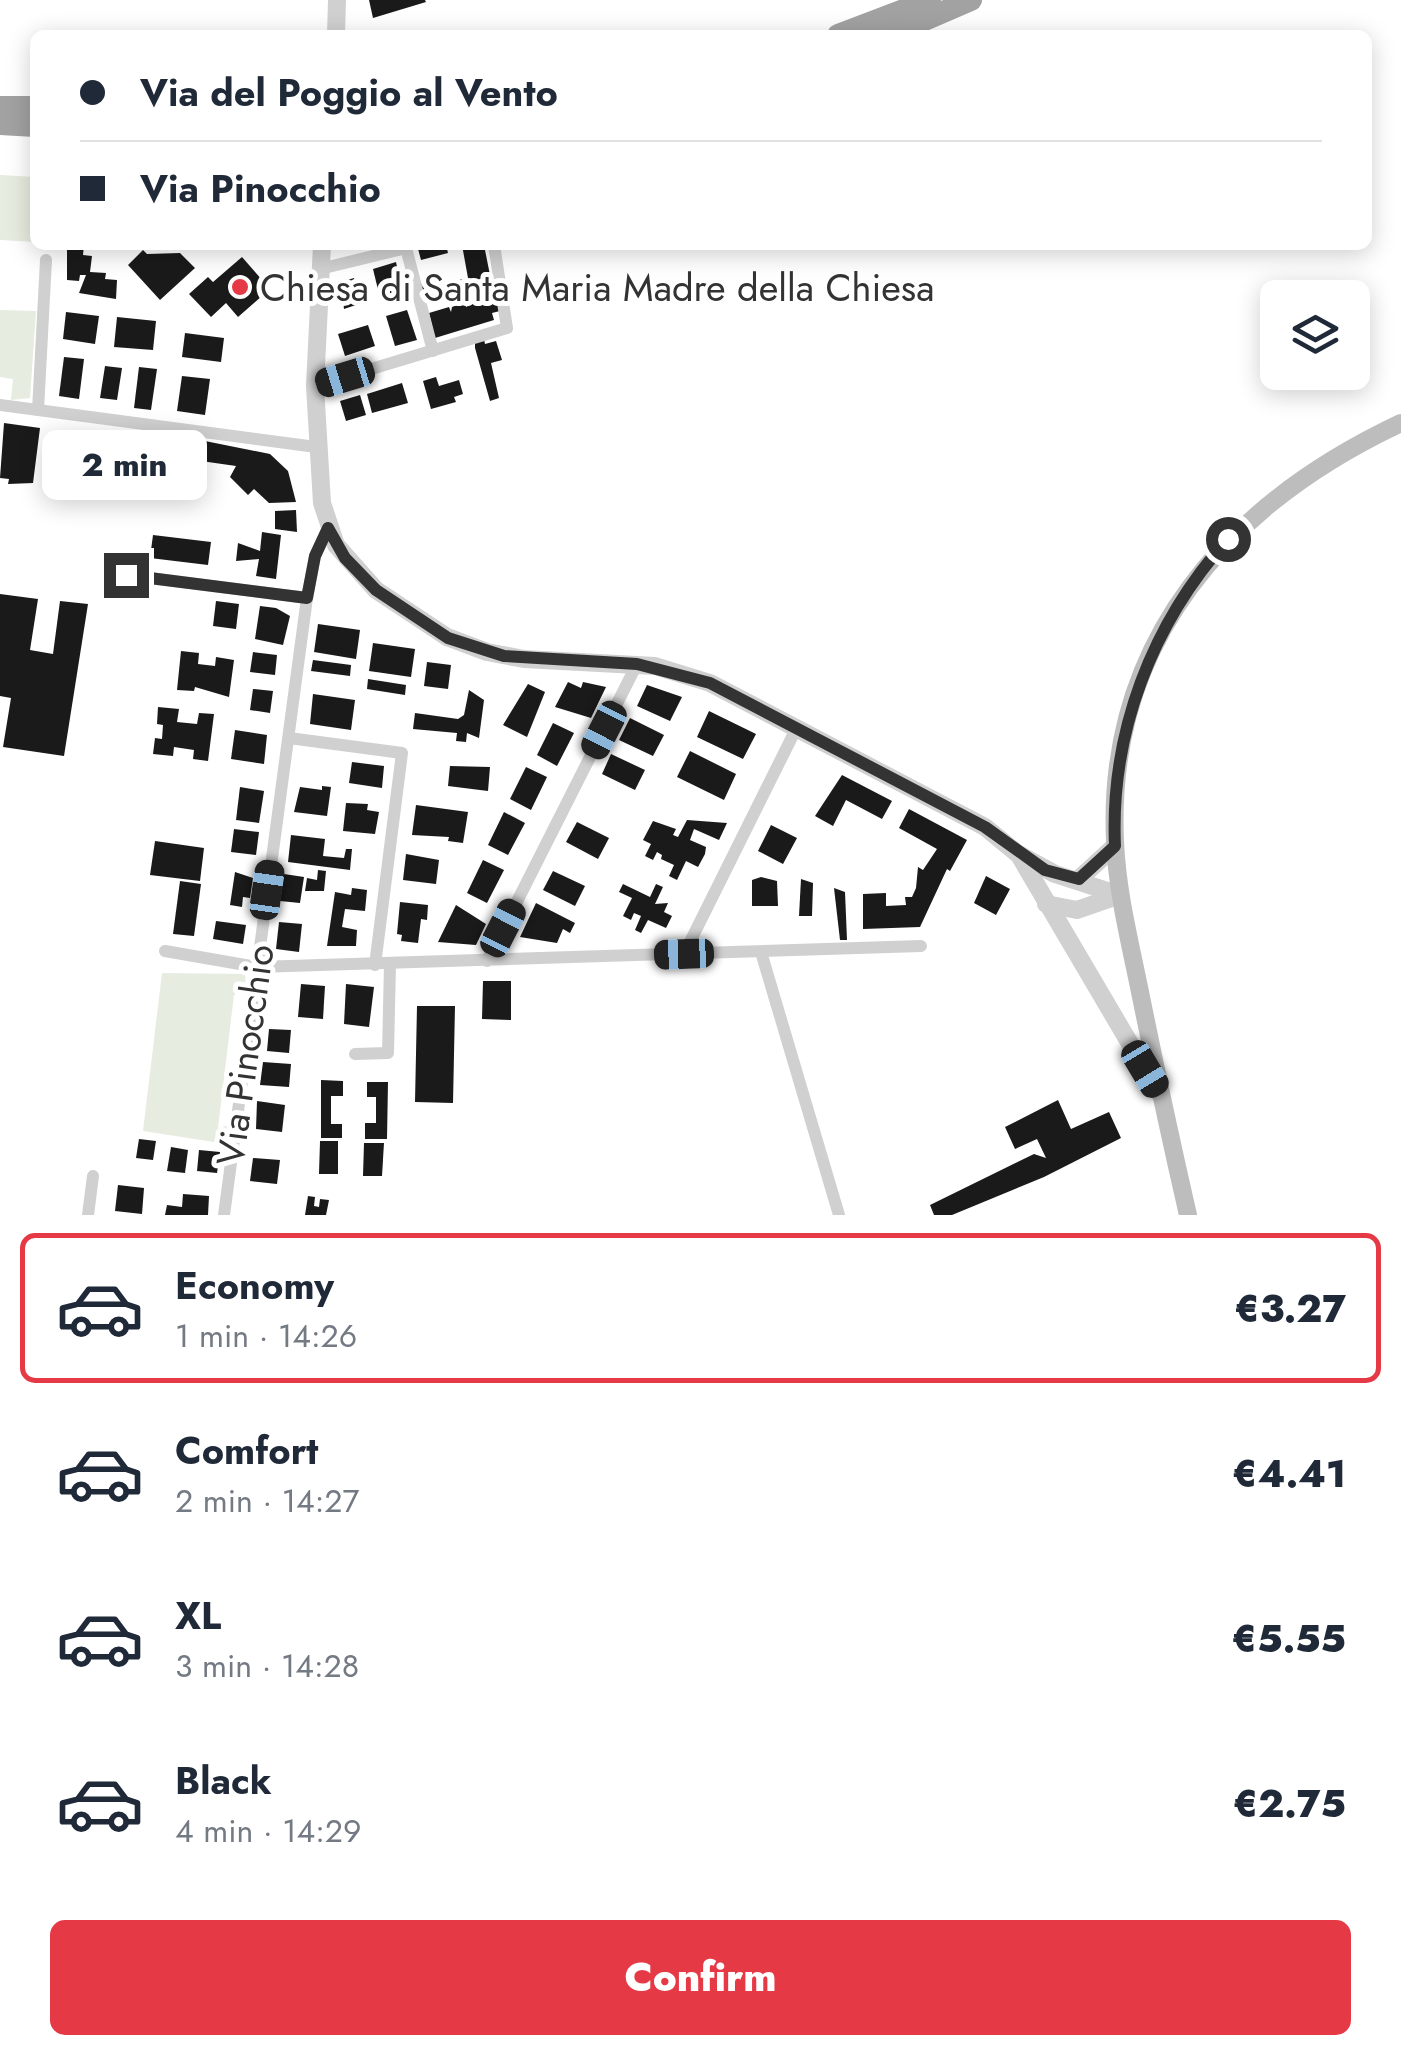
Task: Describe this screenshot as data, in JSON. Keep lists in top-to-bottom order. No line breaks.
{"streets":{"street":["Via Pinocchio"]},"places":["Chiesa di Santa Maria Madre della Chiesa"],"page":{"banner":["Via del Poggio al Vento","Via Pinocchio"],"bubble":"2 min","list":[{"name":"Economy","note":"1 min · 14:26","value":"€3.27"},{"name":"Comfort","note":"2 min · 14:27","value":"€4.41"},{"name":"XL","note":"3 min · 14:28","value":"€5.55"},{"name":"Black","note":"4 min · 14:29","value":"€2.75"}],"buttons":"Confirm"}}
